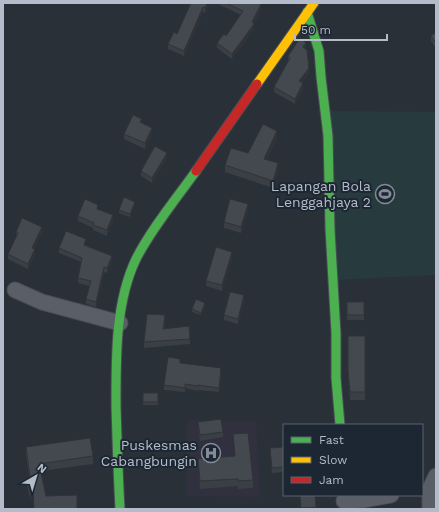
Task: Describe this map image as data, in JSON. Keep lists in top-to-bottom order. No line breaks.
{"places":{"sports":["Lapangan Bola Lenggahjaya 2"],"hospital":["Puskesmas Cabangbungin"]},"legend":["Fast","Slow","Jam"],"scale_bar":"50 m","north":"top right"}
